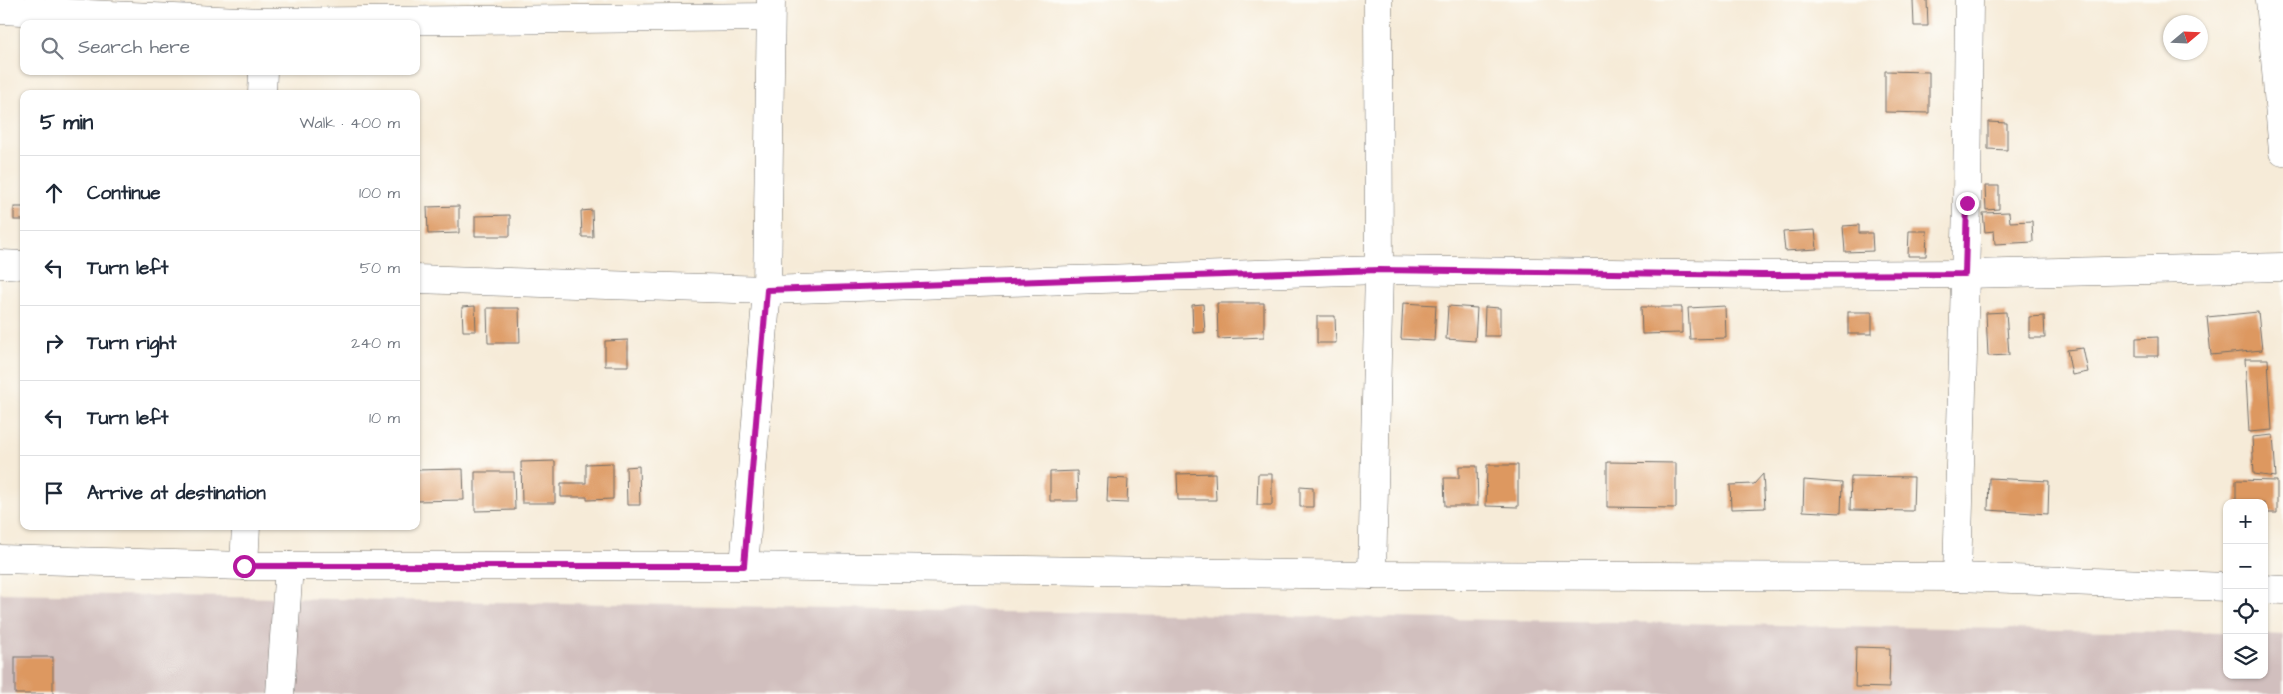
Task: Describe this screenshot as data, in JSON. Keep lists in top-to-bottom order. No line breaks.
{"north":"right","page":{"search":"Search here","heading":["5 min","Walk · 400 m"],"list":[["Continue","100 m"],["Turn left","50 m"],["Turn right","240 m"],["Turn left","10 m"],"Arrive at destination"],"map_buttons":["+","−"]}}
